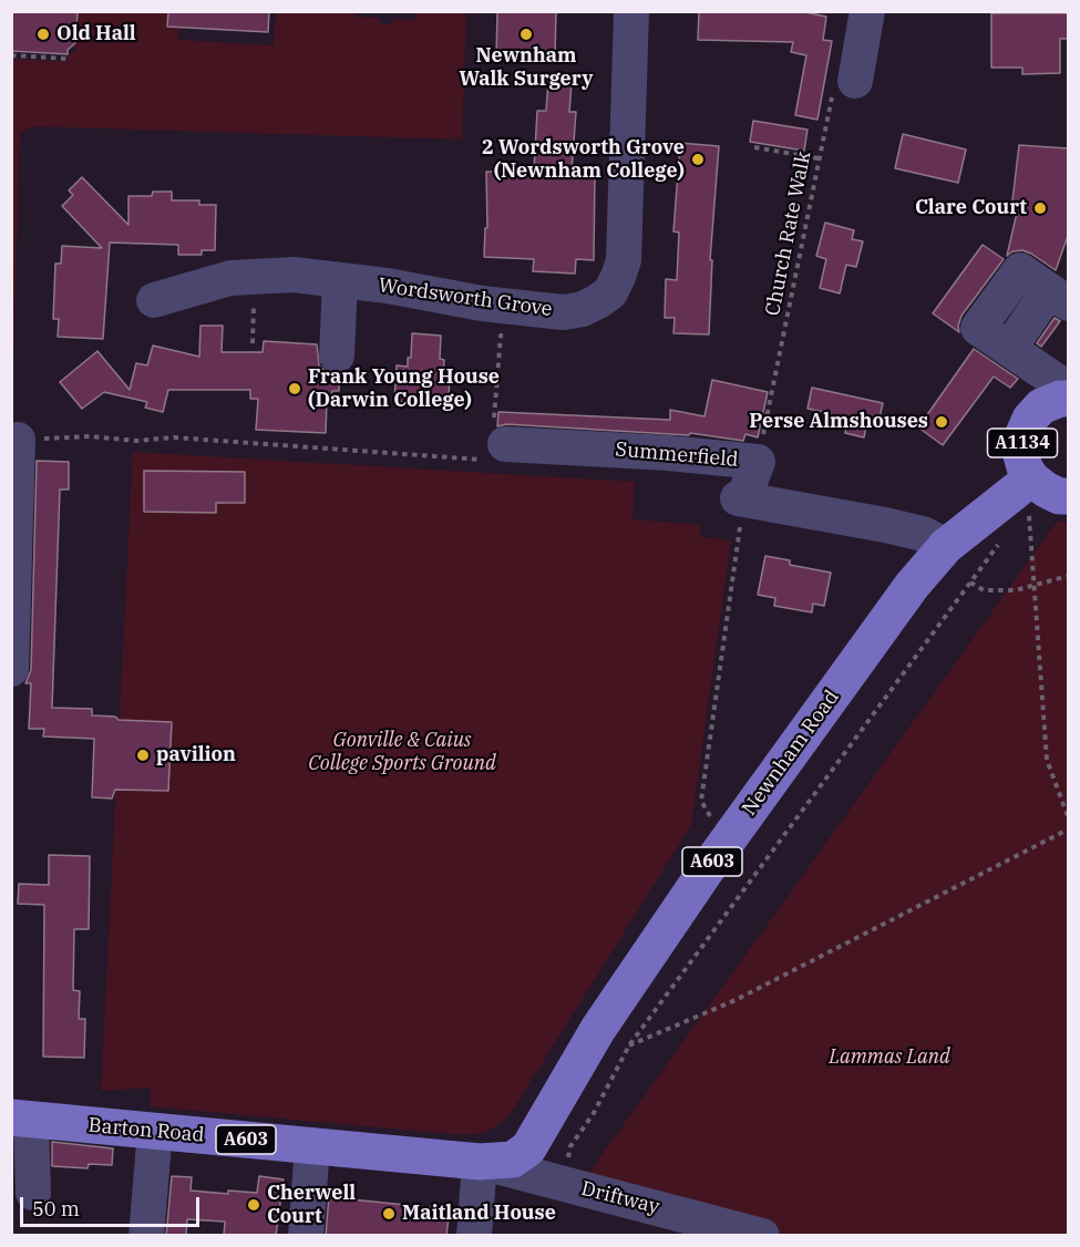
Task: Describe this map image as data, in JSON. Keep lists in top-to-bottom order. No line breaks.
{"streets":{"main road":["A1134","Newnham Road","A603","Barton Road"],"street":["Wordsworth Grove","Summerfield","Driftway"],"path":["Church Rate Walk"]},"crossings":[["Church Rate Walk","Summerfield"],["A1134","Newnham Road"],["Summerfield","Newnham Road"],["Newnham Road","Barton Road"],["Newnham Road","Driftway"],["Barton Road","Driftway"]],"parks":["Gonville & Caius College Sports Ground","Lammas Land"],"places":["Old Hall","Newnham Walk Surgery","2 Wordsworth Grove (Newnham College)","Clare Court","Frank Young House (Darwin College)","Perse Almshouses","pavilion","Cherwell Court","Maitland House"],"scale_bar":"50 m"}
